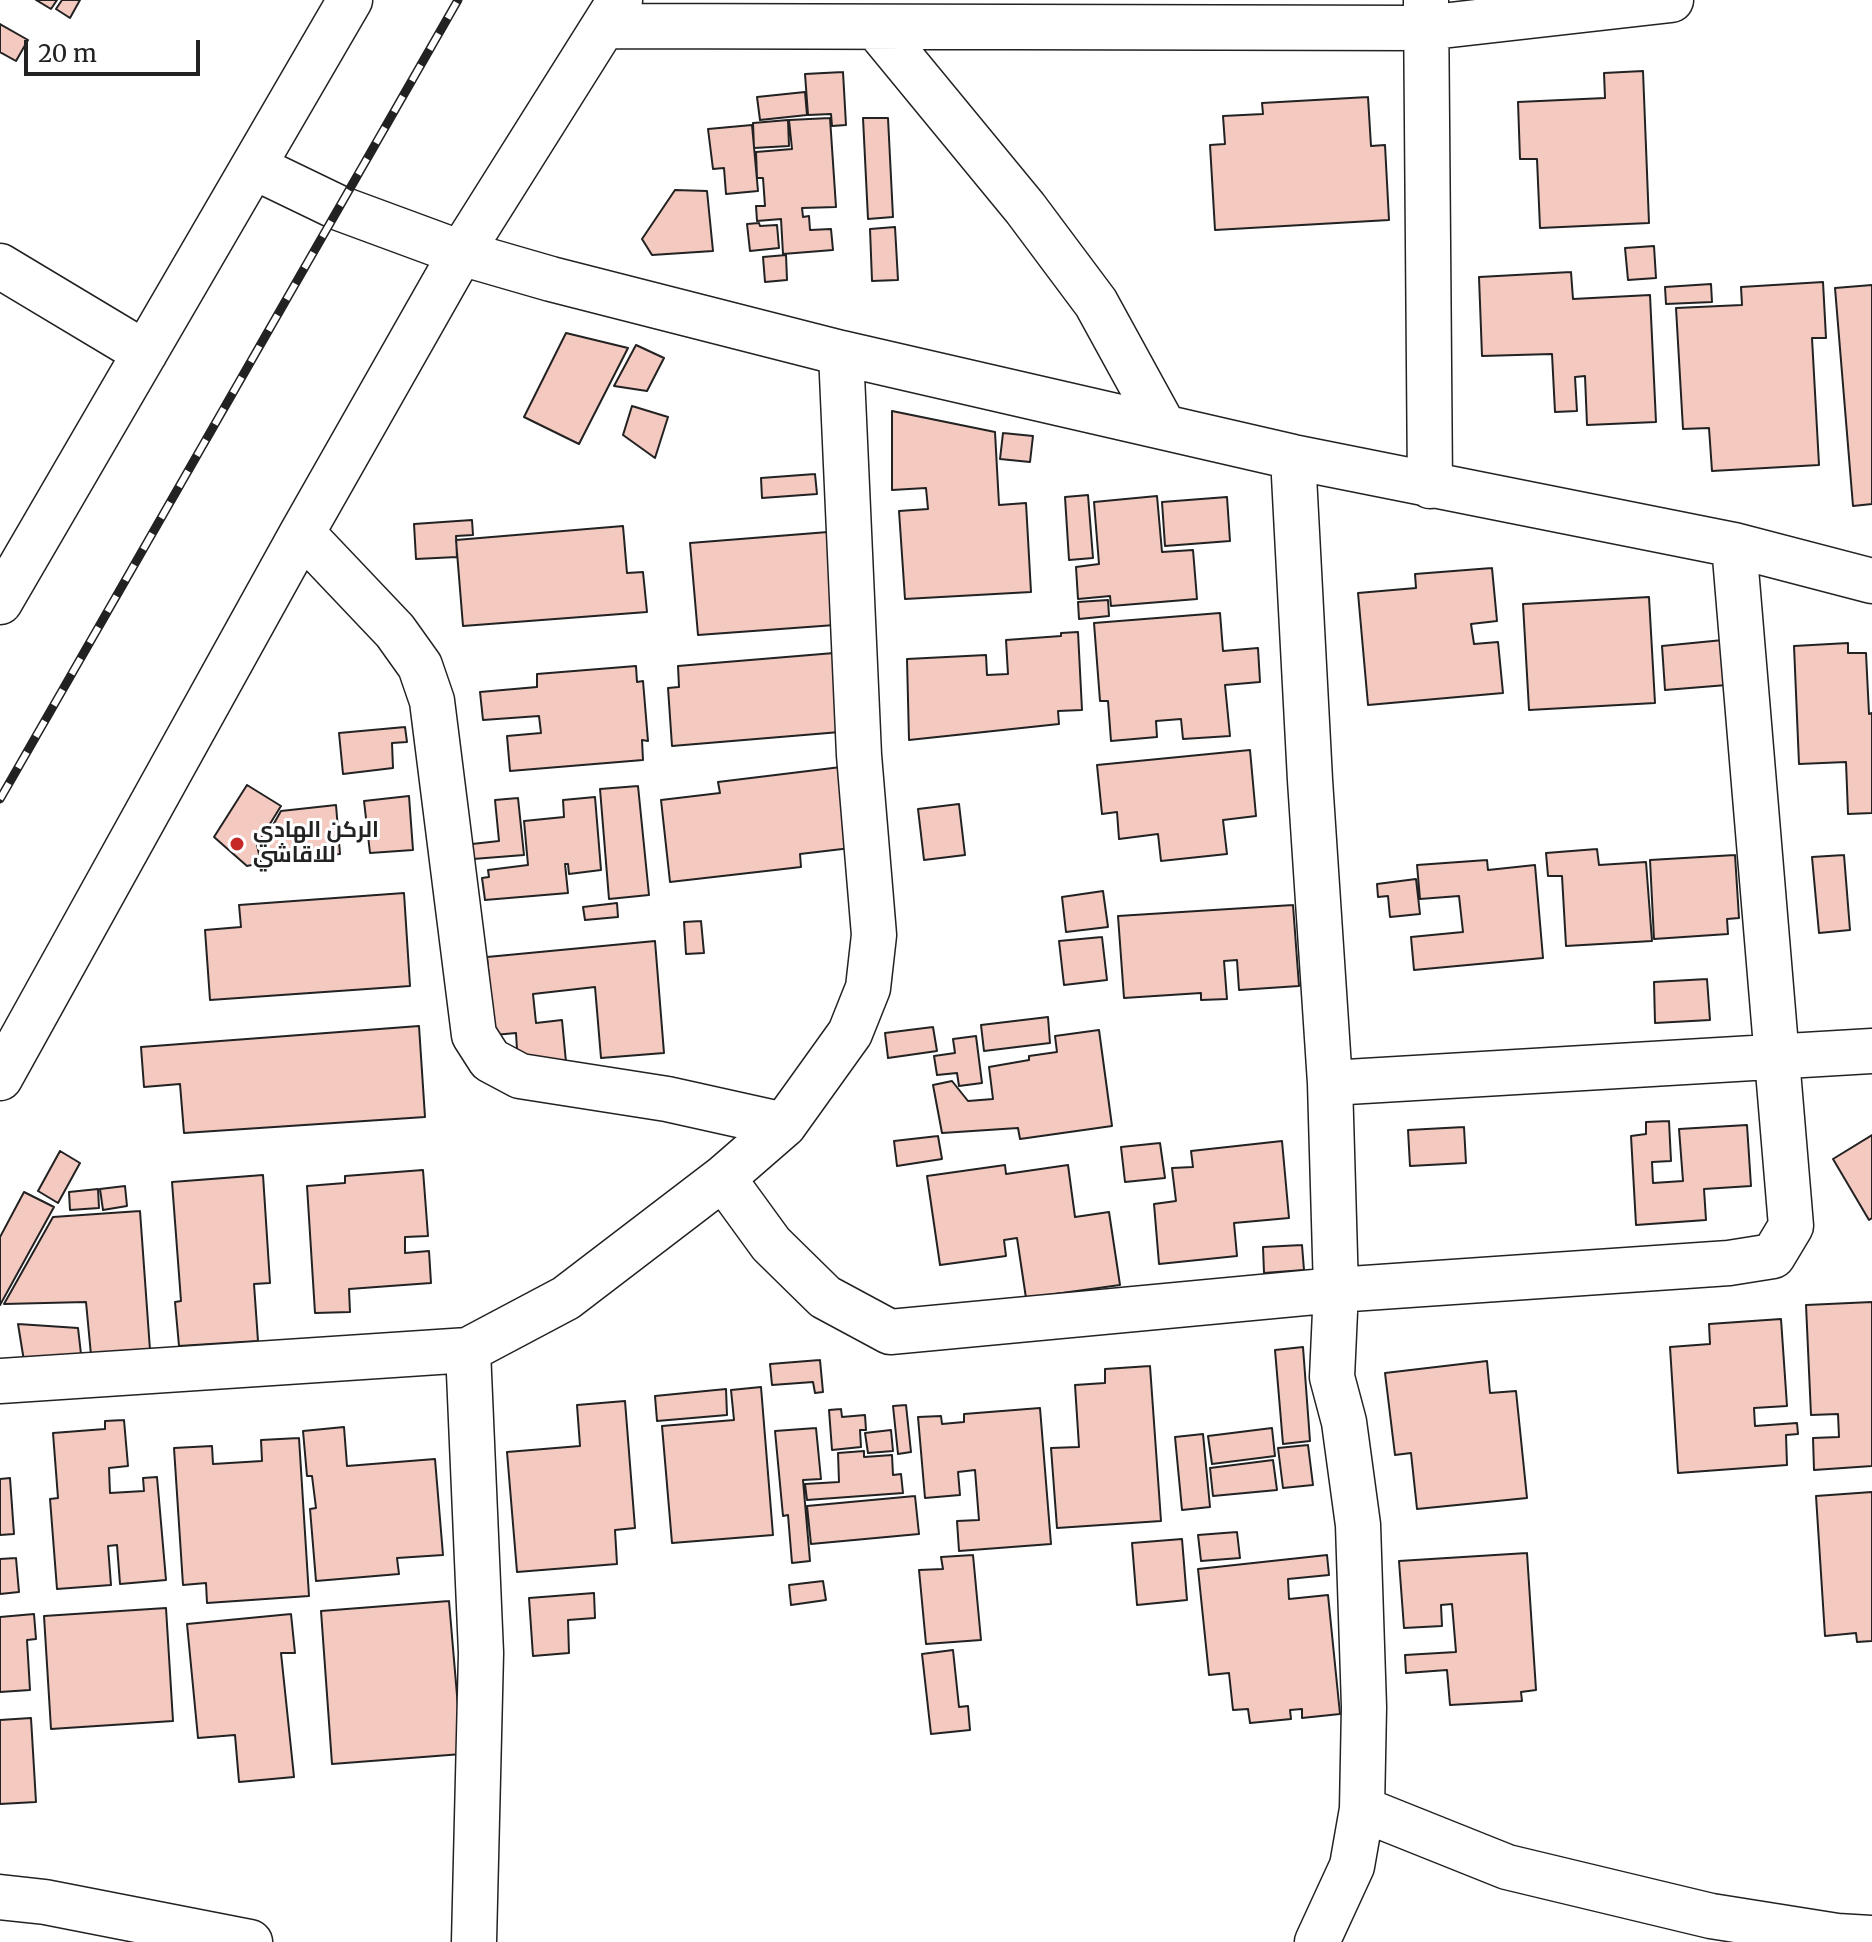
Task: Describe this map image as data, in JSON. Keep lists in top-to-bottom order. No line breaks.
{"places":["الركن الهادي للاقاشي"],"scale_bar":"20 m"}
